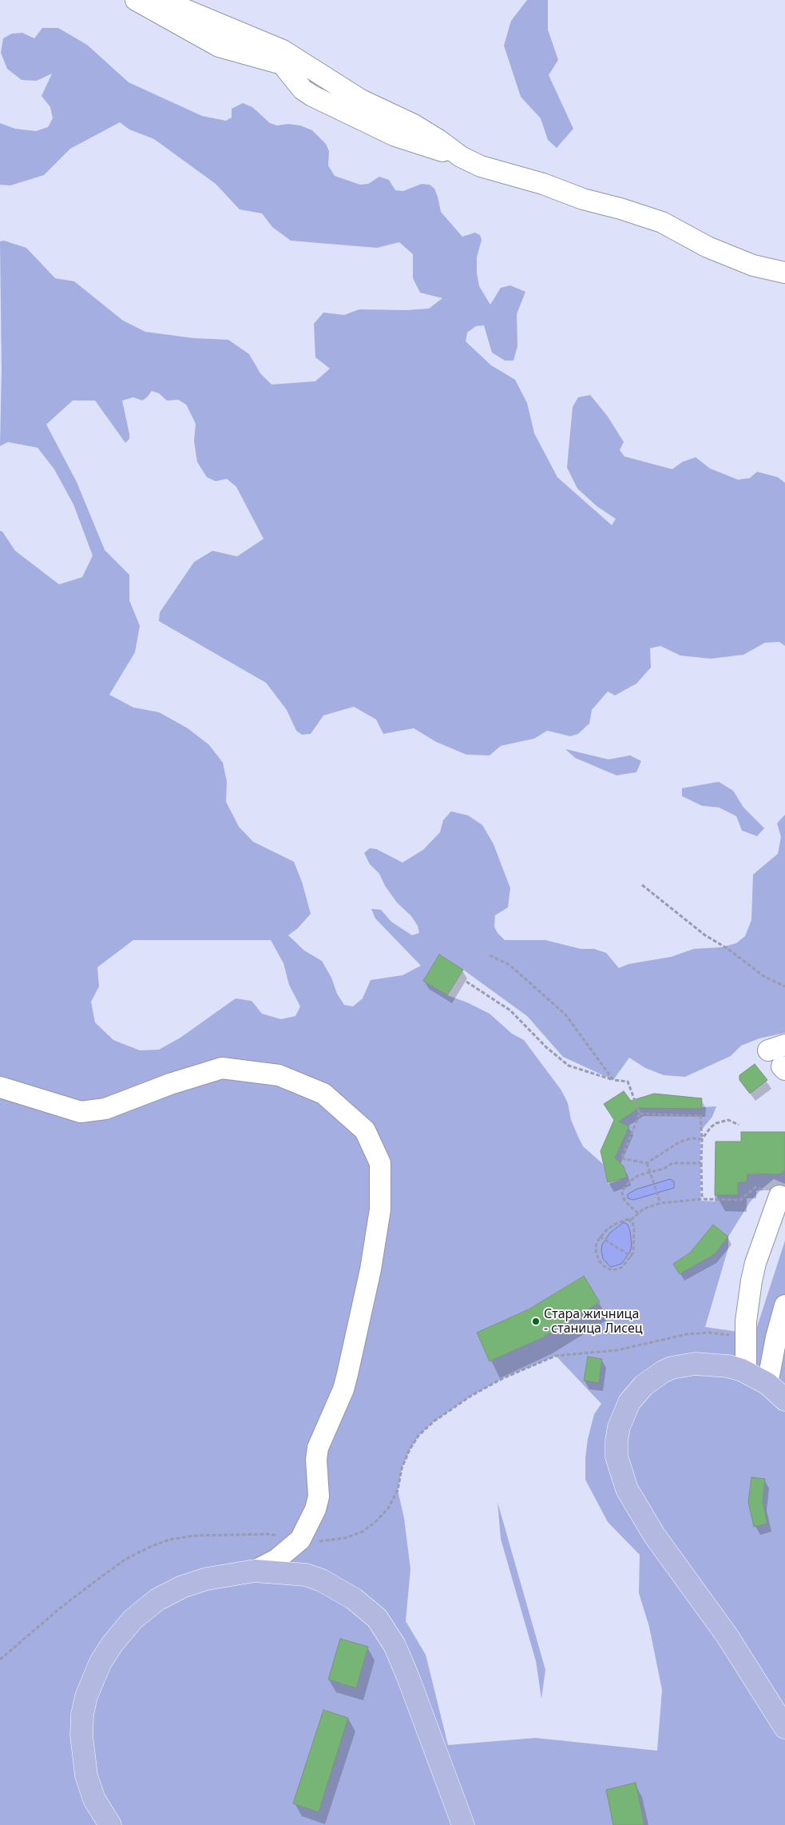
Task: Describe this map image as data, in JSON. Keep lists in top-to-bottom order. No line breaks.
{"places":["Стара жичница - станица Лисец"]}
